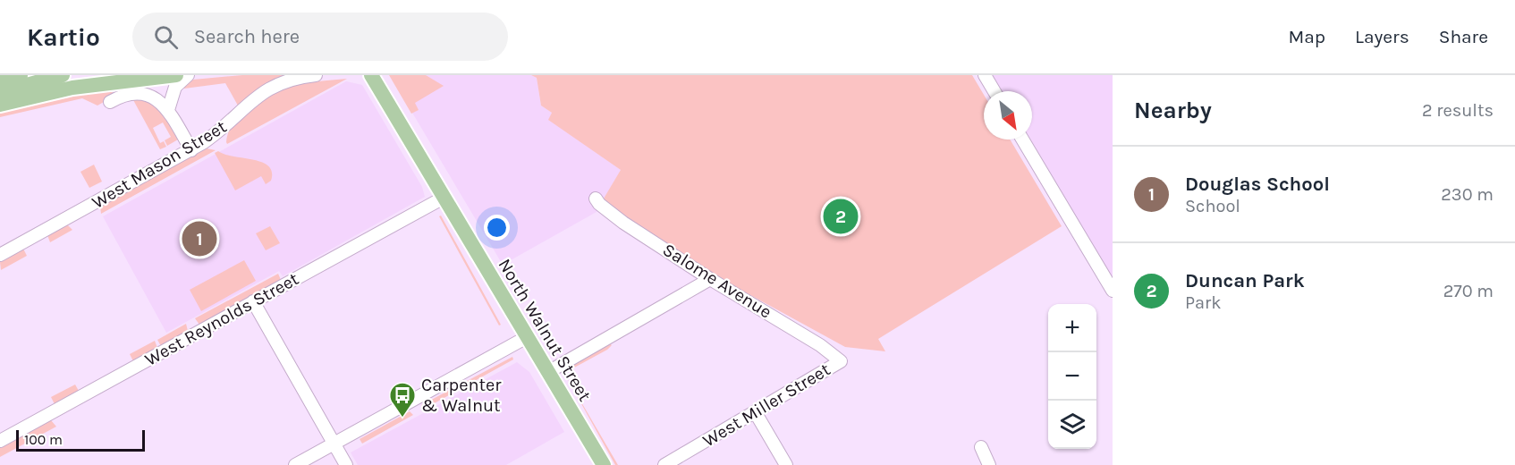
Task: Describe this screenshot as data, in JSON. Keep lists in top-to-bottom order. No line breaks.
{"streets":{"main road":["North Walnut Street"],"street":["West Mason Street","Salome Avenue","West Reynolds Street","West Miller Street"]},"crossings":[["Salome Avenue","West Miller Street"],["West Reynolds Street","North Walnut Street"]],"places":{"bus stop":["Carpenter & Walnut"]},"scale_bar":"100 m","north":"bottom right","page":{"header":"Kartio","search":"Search here","nav":["Map","Layers","Share"],"heading":["Nearby","2 results"],"list":[{"mark":"1","name":"Douglas School","note":"School","value":"230 m"},{"mark":"2","name":"Duncan Park","note":"Park","value":"270 m"}],"pins":["2","1"],"map_buttons":["+","−"],"scale":"100 m"}}
